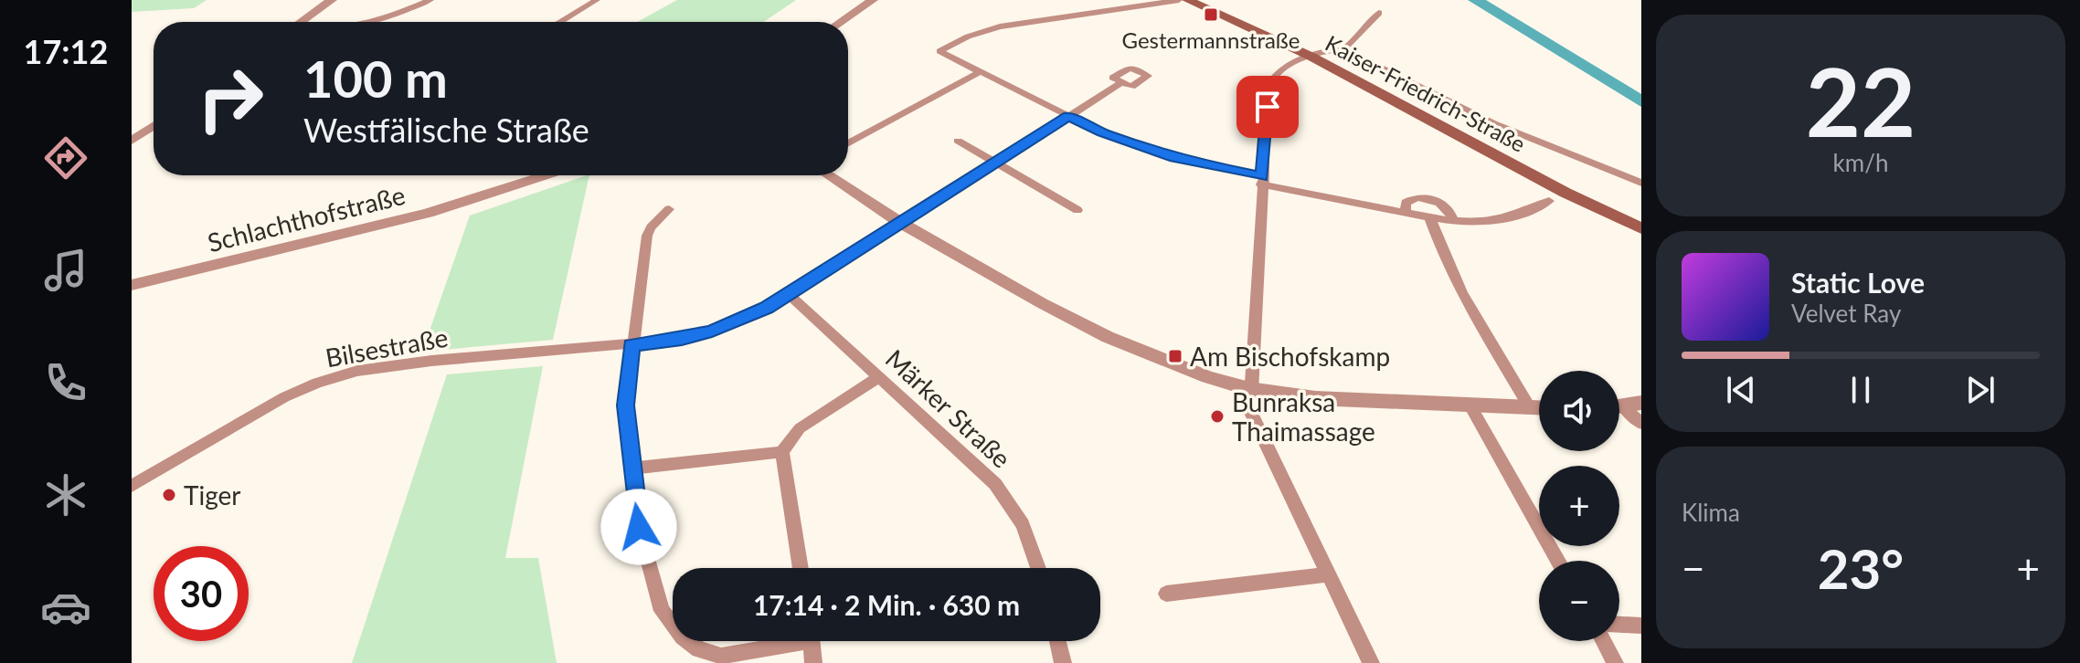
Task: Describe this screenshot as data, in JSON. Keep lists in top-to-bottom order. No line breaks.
{"streets":{"main road":["Kaiser-Friedrich-Straße"],"street":["Schlachthofstraße","Bilsestraße","Märker Straße"]},"crossings":[["Bilsestraße","Märker Straße"]],"places":{"transit":["Gestermannstraße","Am Bischofskamp"],"other":["Bunraksa Thaimassage","Tiger"]},"page":{"tabs":"17:12","tile":[["22","km/h"],"Klima"],"turn":["100 m","Westfälische Straße"],"song":["Static Love","Velvet Ray"],"map_buttons":["+","−"],"heat":["−","23°","+"],"limit":"30","trip":"17:14 · 2 Min. · 630 m"}}
